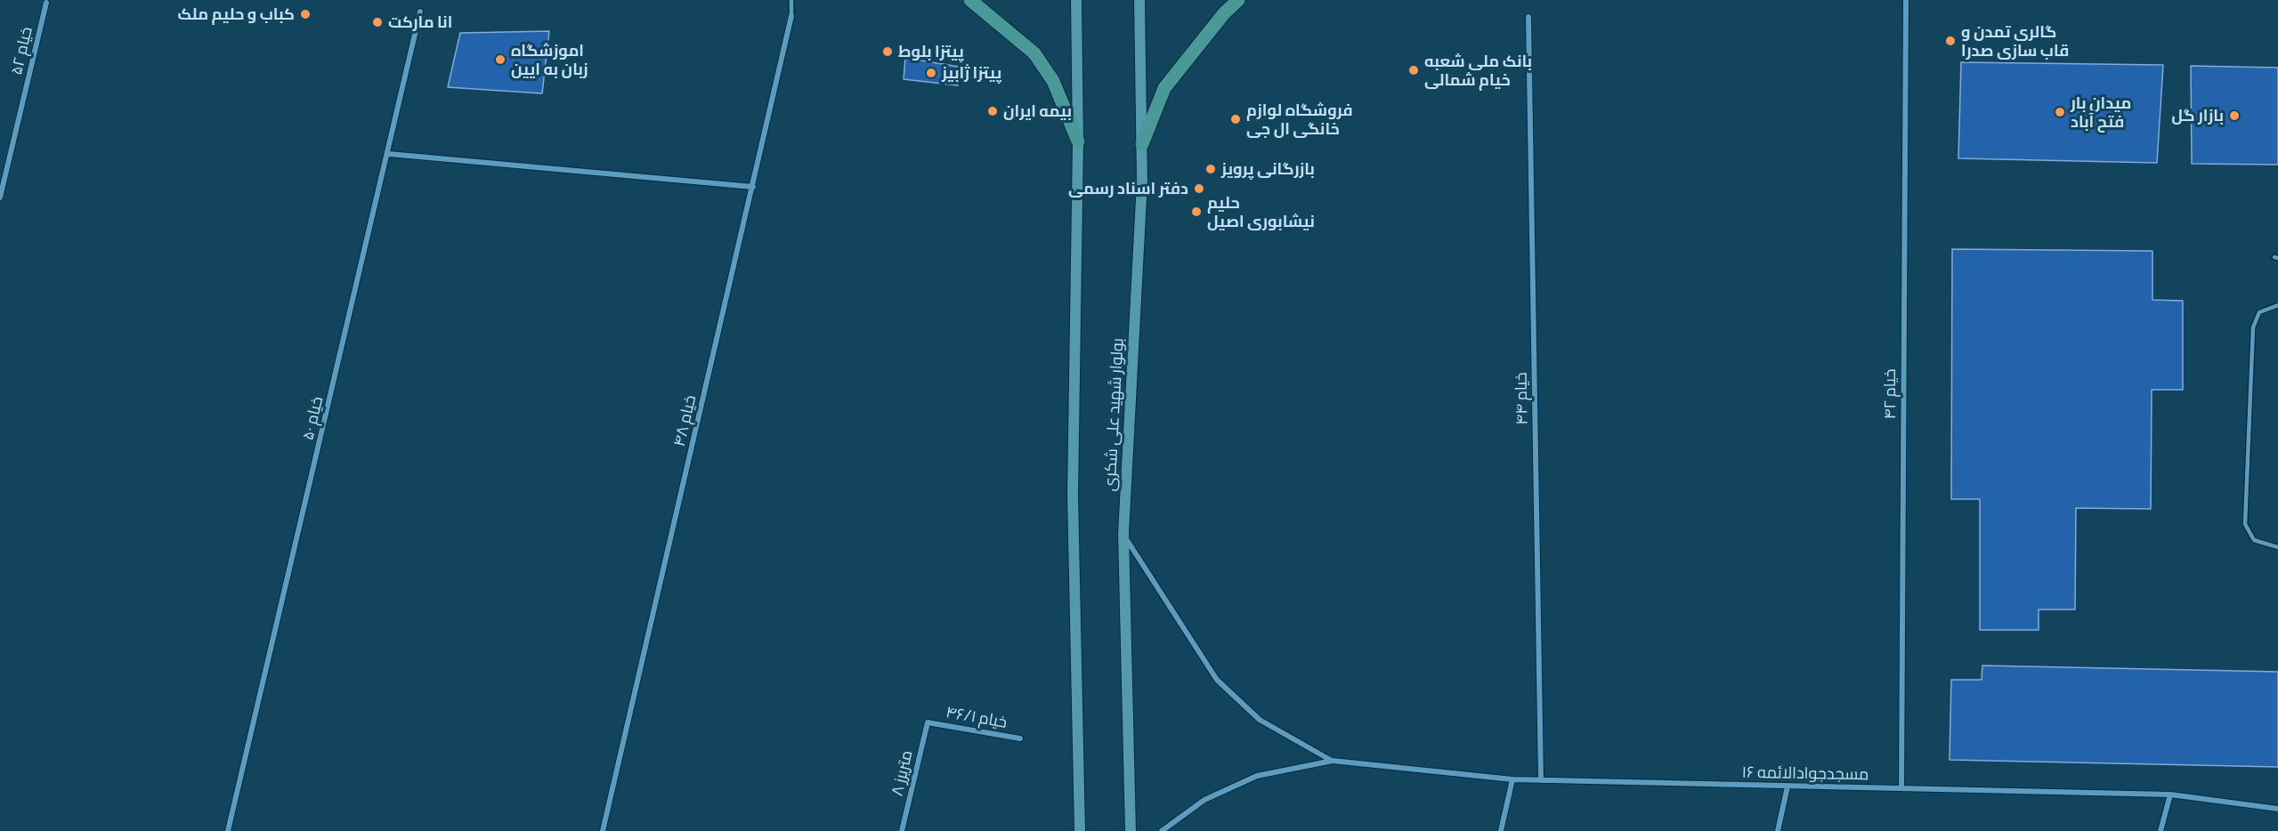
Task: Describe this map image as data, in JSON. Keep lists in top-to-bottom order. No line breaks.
{"streets":{"main road":["بولوار شهید علی شکری"],"street":["خیام ۵۲","خیام ۴۲","خیام ۴۴","خیام ۵۰","خیام ۴۸","خیام ۴۶/۱","۸ متریرز","مسجدجوادالائمه ۱۶"]},"crossings":[["خیام ۴۲","مسجدجوادالائمه ۱۶"],["خیام ۴۴","مسجدجوادالائمه ۱۶"],["خیام ۴۶/۱","۸ متریرز"]],"places":["کباب و حلیم ملک","انا مارکت","گالری تمدن و قاب سازی صدرا","پیتزا بلوط","اموزشگاه زبان به ایین","بانک ملی شعبه خیام شمالی","پیتزا ژابیز","بیمه ایران","میدان بار فتح آباد","بازار گل","فروشگاه لوازم خانگی ال جی","بازرگانی پرویز","دفتر اسناد رسمی","حلیم نیشابوری اصیل"]}
